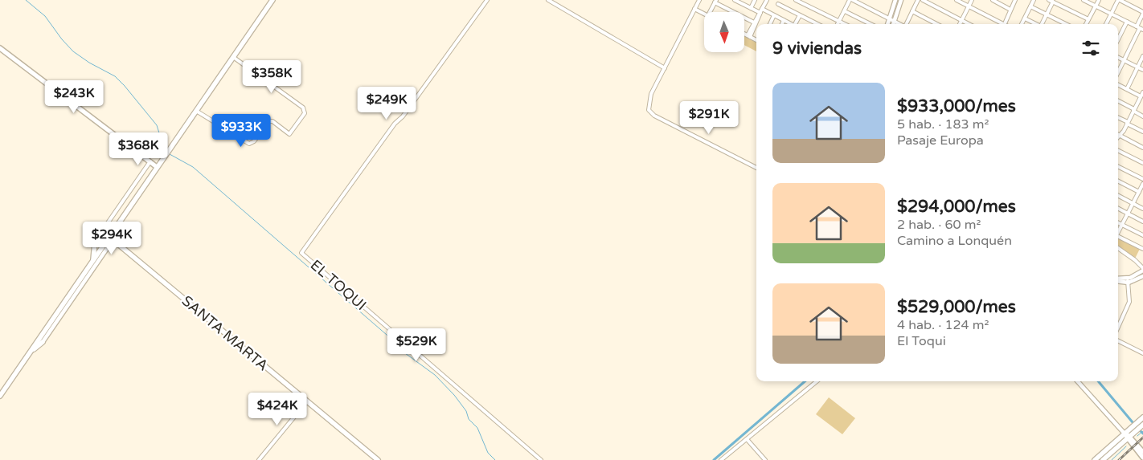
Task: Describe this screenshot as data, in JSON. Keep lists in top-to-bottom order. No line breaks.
{"streets":{"main road":["SANTA MARTA"],"street":["EL TOQUI"]},"north":"bottom","page":{"heading":"9 viviendas","price":["$358K","$243K","$249K","$291K","$933K","$368K","$294K","$529K","$424K"],"list":[{"name":"$933,000/mes","note":"5 hab. · 183 m² · Pasaje Europa"},{"name":"$294,000/mes","note":"2 hab. · 60 m² · Camino a Lonquén"},{"name":"$529,000/mes","note":"4 hab. · 124 m² · El Toqui"}]}}
